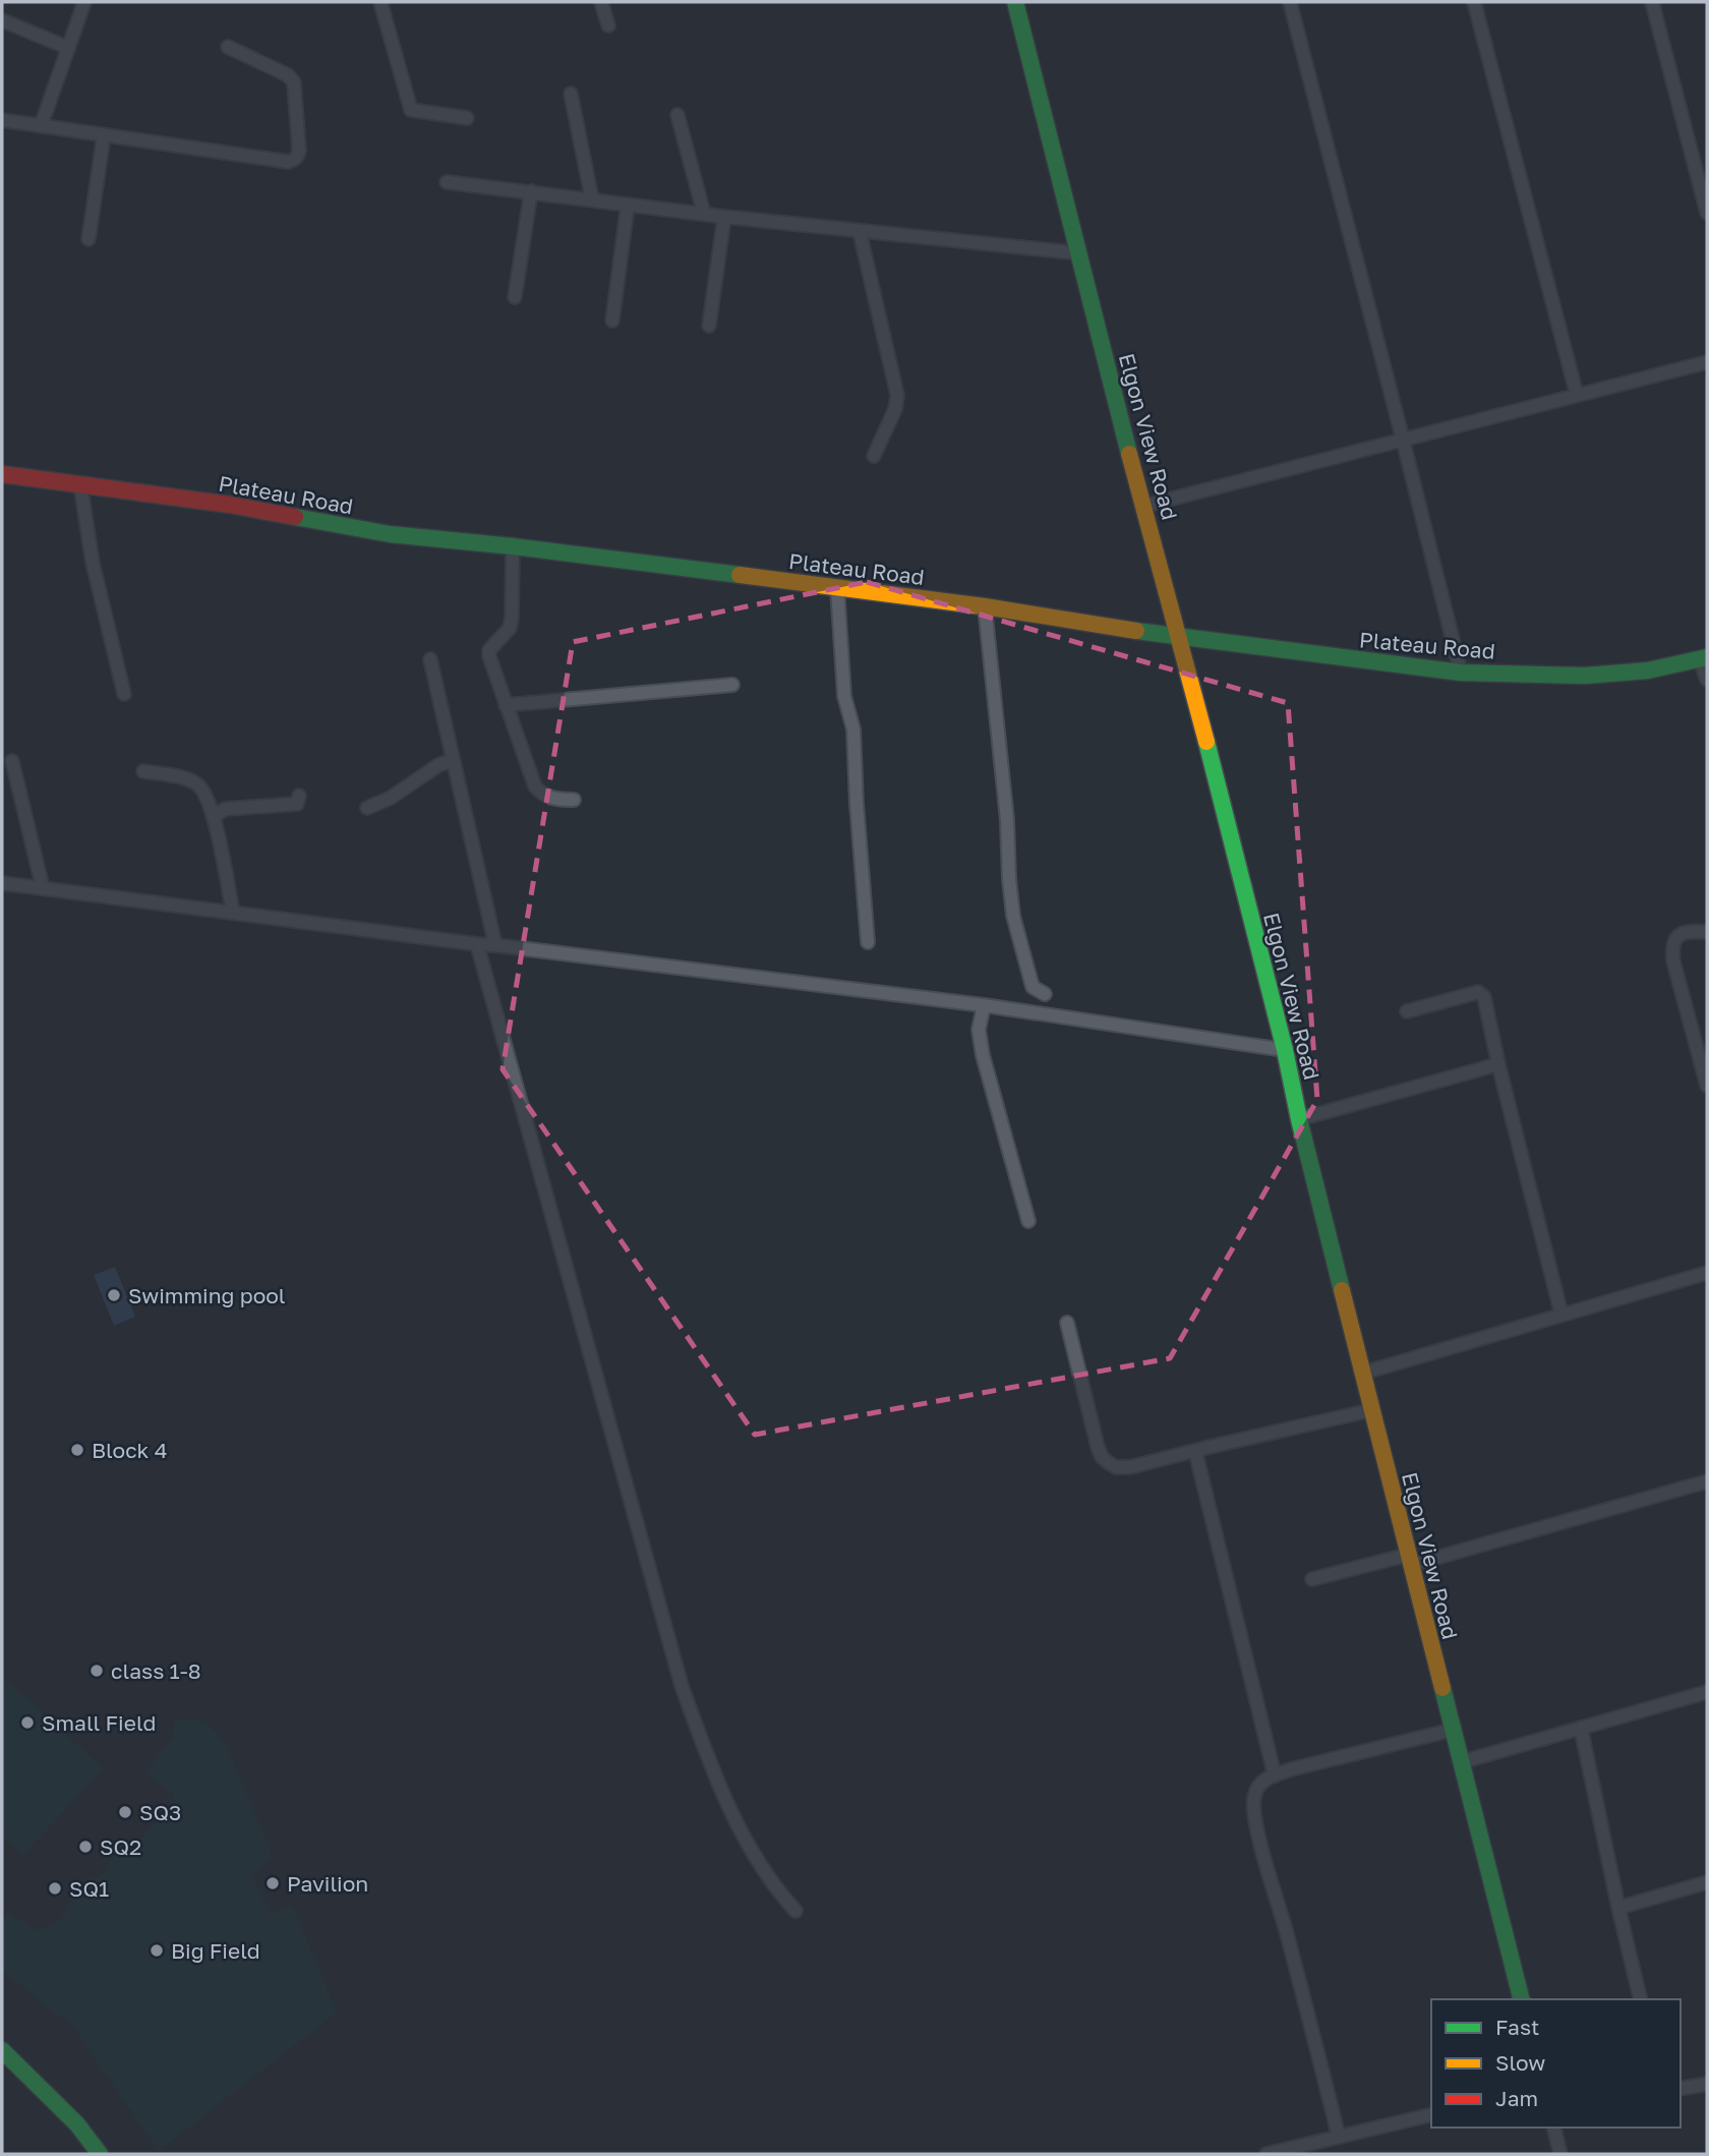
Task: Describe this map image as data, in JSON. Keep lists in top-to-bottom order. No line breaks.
{"streets":{"main road":["Elgon View Road","Plateau Road"]},"crossings":[["Elgon View Road","Plateau Road"]],"places":["Swimming pool","Block 4","class 1-8","Small Field","SQ3","SQ2","Pavilion","SQ1","Big Field"],"legend":["Fast","Slow","Jam"]}
